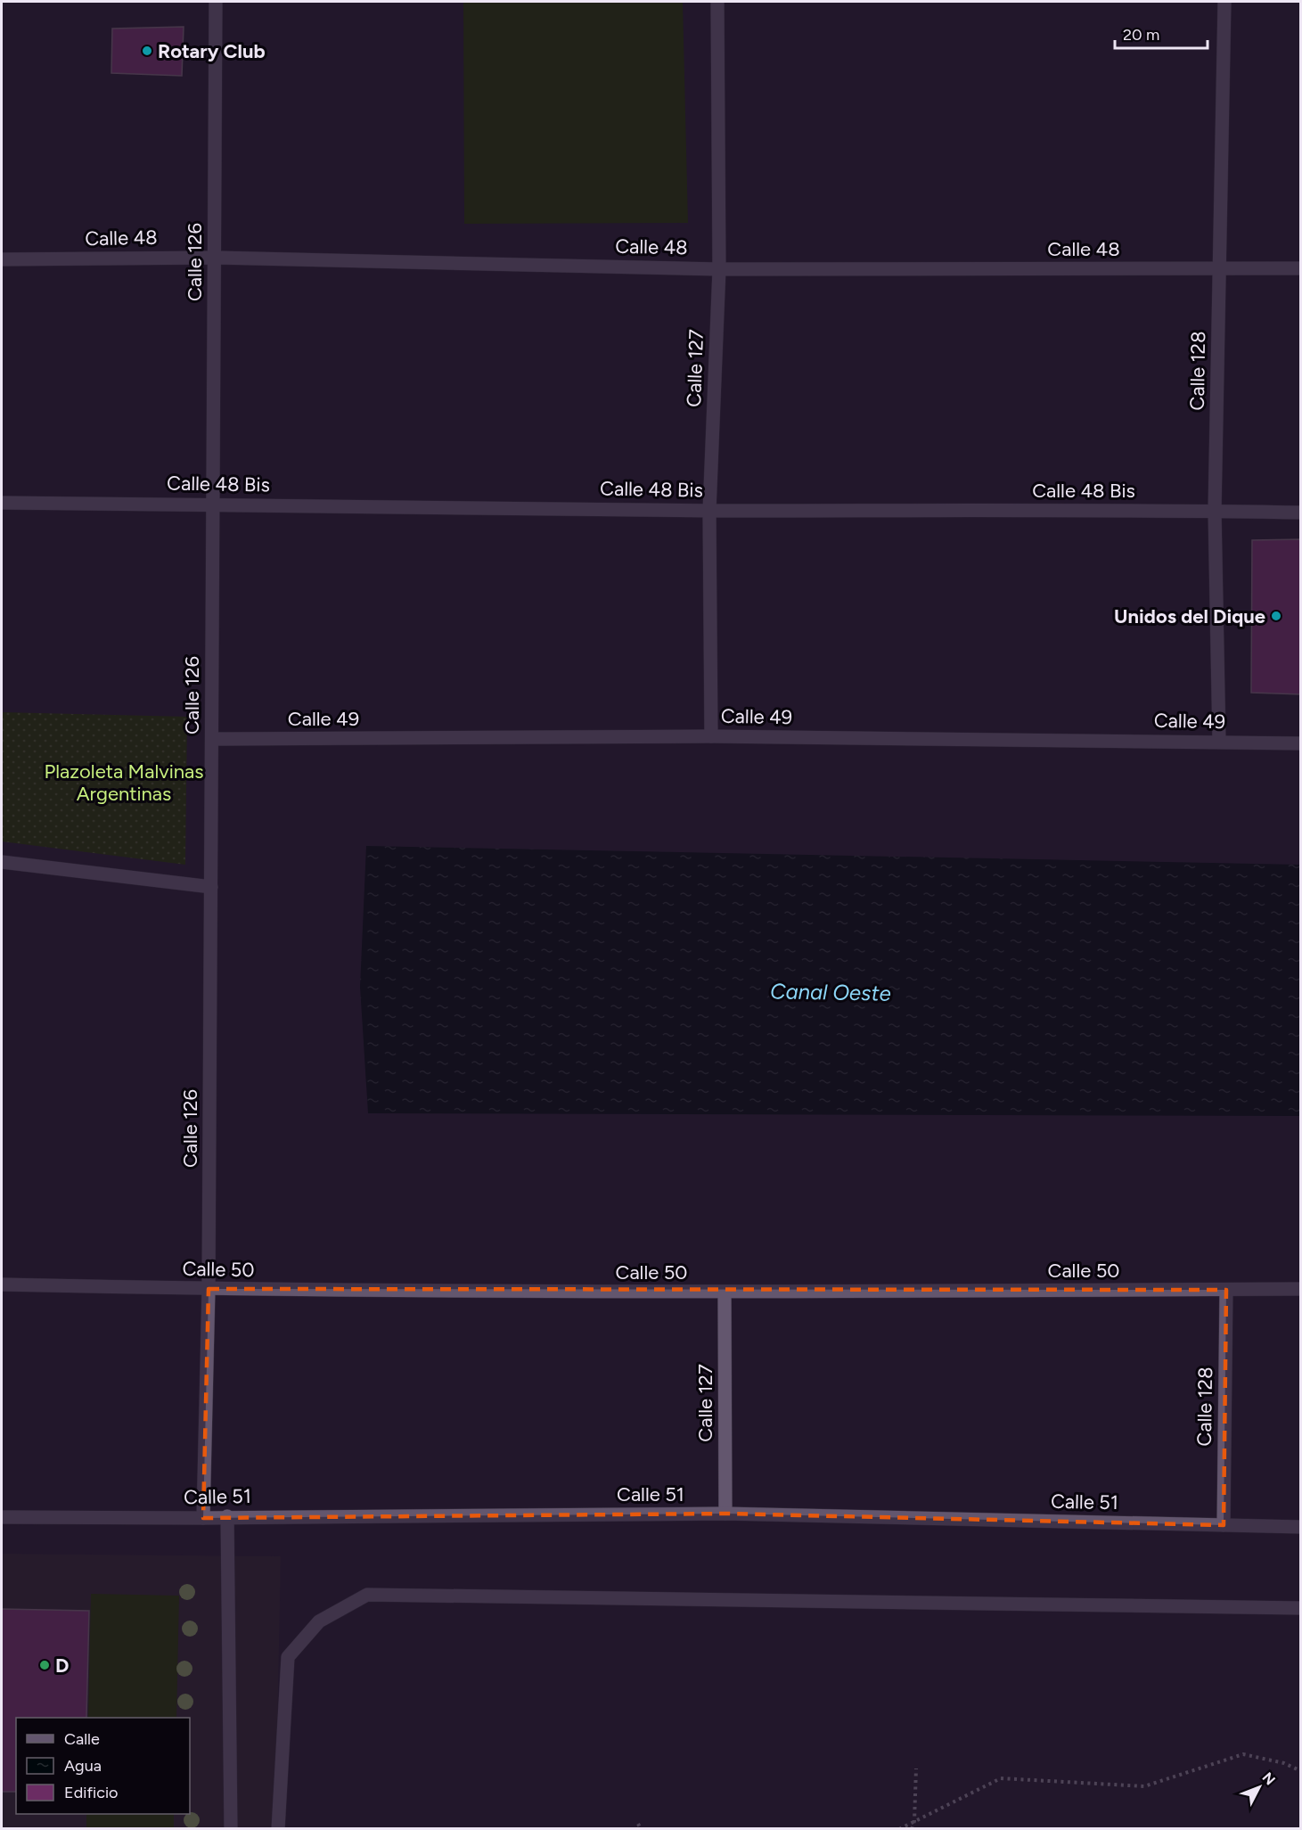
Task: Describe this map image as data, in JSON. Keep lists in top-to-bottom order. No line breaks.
{"streets":{"street":["Calle 48","Calle 126","Calle 127","Calle 128","Calle 48 Bis","Calle 49","Calle 50","Calle 51"]},"crossings":[["Calle 48","Calle 126"],["Calle 48","Calle 127"],["Calle 48","Calle 128"],["Calle 126","Calle 48 Bis"],["Calle 126","Calle 49"],["Calle 126","Calle 50"],["Calle 126","Calle 51"],["Calle 127","Calle 48 Bis"],["Calle 127","Calle 49"],["Calle 127","Calle 50"],["Calle 127","Calle 51"],["Calle 128","Calle 48 Bis"],["Calle 128","Calle 49"],["Calle 128","Calle 50"],["Calle 128","Calle 51"]],"water":["Canal Oeste"],"parks":["Plazoleta Malvinas Argentinas"],"places":["Rotary Club","Unidos del Dique","D"],"legend":["Calle","Agua","Edificio"],"scale_bar":"20 m","north":"top right"}
